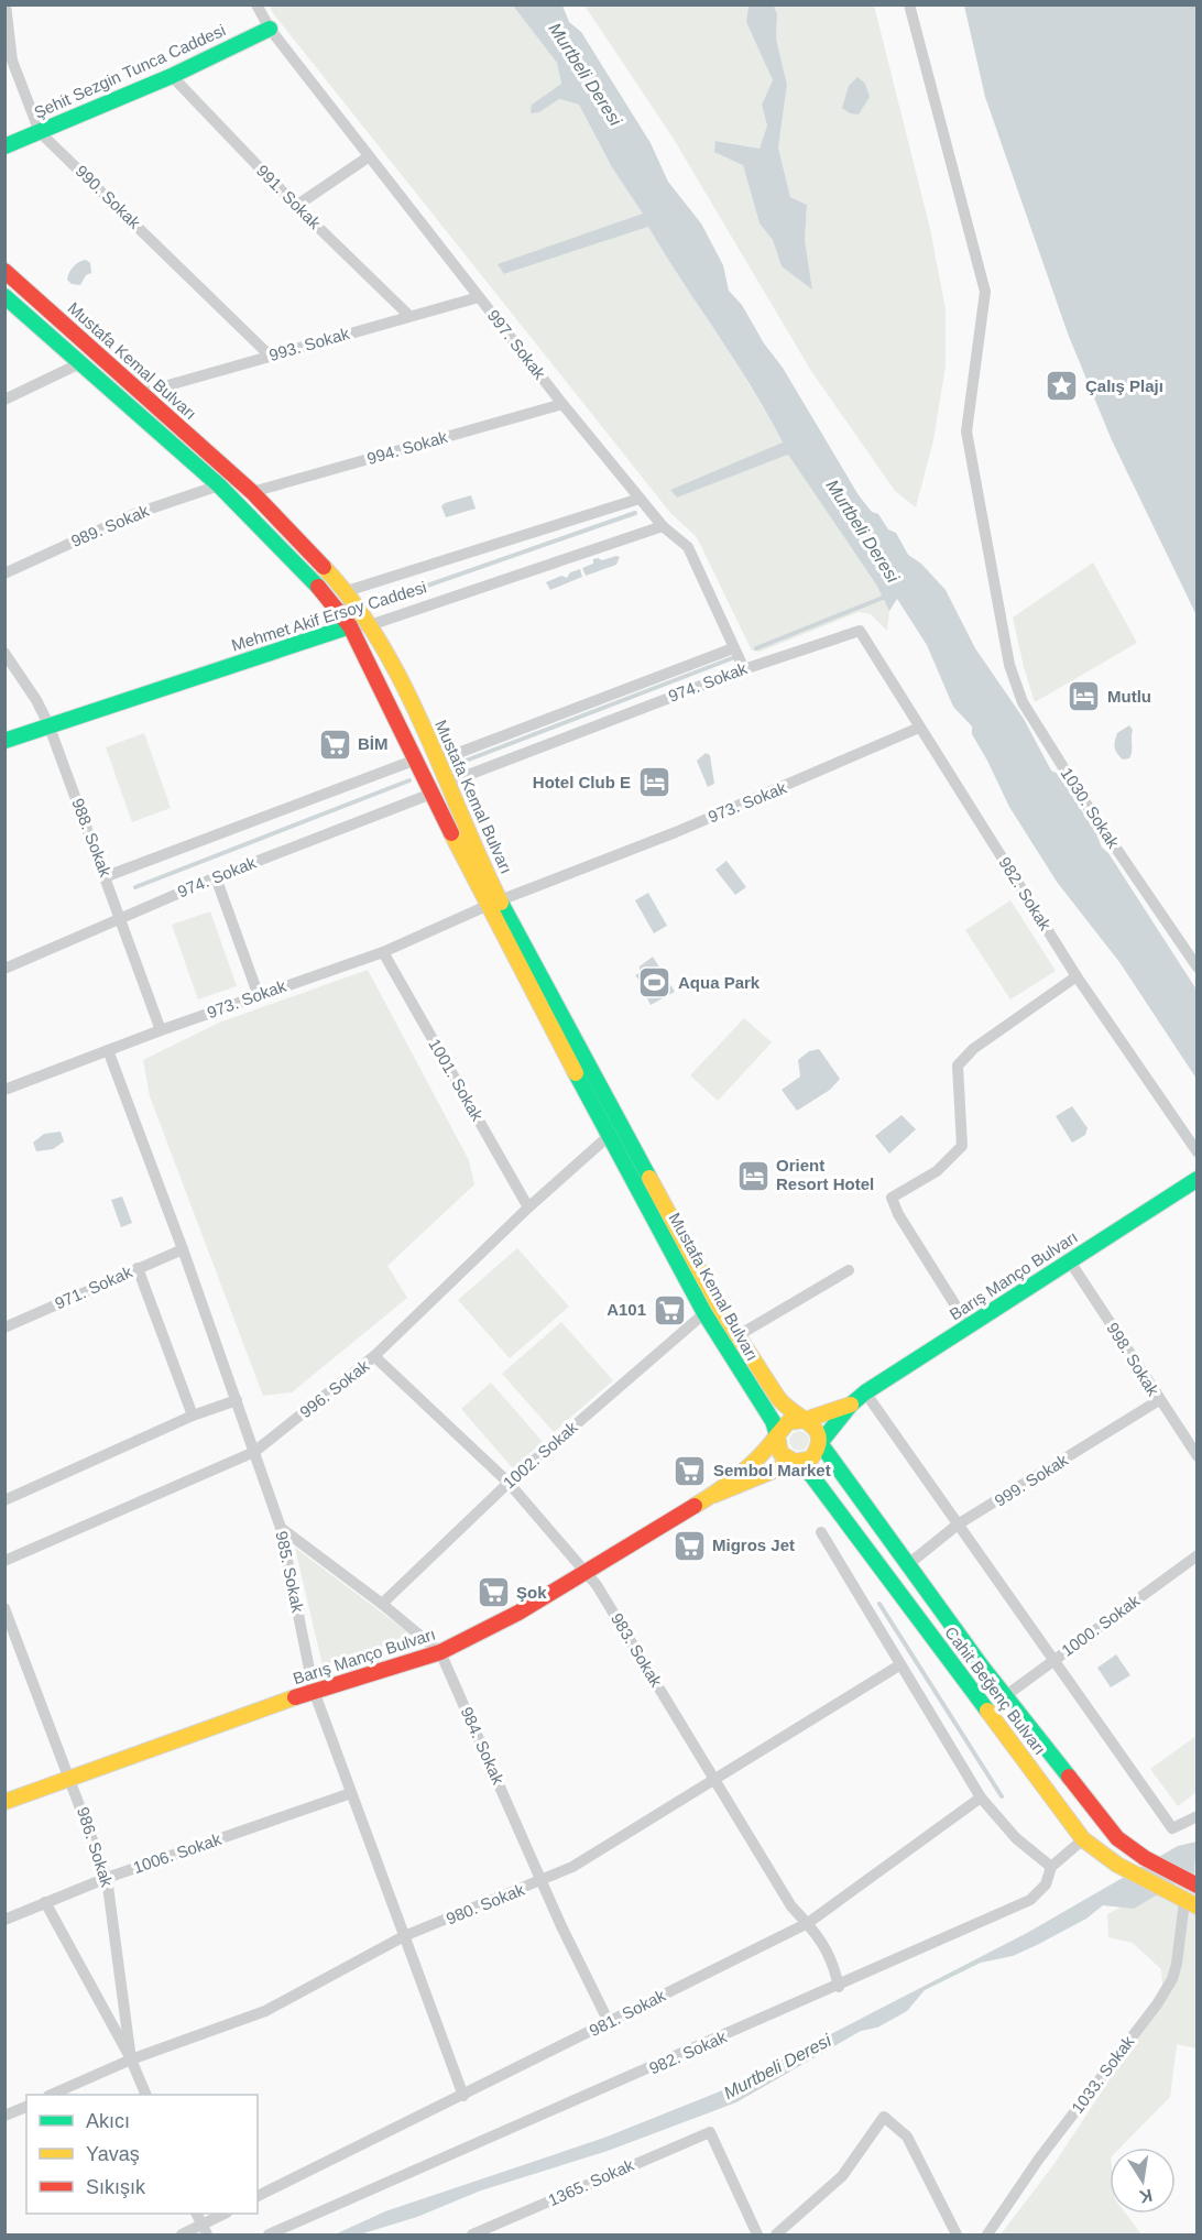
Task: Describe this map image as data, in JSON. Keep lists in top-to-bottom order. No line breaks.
{"streets":{"main road":["Şehit Sezgin Tunca Caddesi","Mustafa Kemal Bulvarı","Mehmet Akif Ersoy Caddesi","Barış Manço Bulvarı","Cahit Beğenç Bulvarı"],"street":["990. Sokak","991. Sokak","993. Sokak","997. Sokak","994. Sokak","989. Sokak","974. Sokak","973. Sokak","1030. Sokak","988. Sokak","982. Sokak","1001. Sokak","971. Sokak","998. Sokak","996. Sokak","1002. Sokak","999. Sokak","985. Sokak","1000. Sokak","983. Sokak","984. Sokak","986. Sokak","1006. Sokak","980. Sokak","981. Sokak","1033. Sokak","1365. Sokak"]},"crossings":[["Şehit Sezgin Tunca Caddesi","990. Sokak"],["Şehit Sezgin Tunca Caddesi","991. Sokak"],["Şehit Sezgin Tunca Caddesi","997. Sokak"],["990. Sokak","993. Sokak"],["991. Sokak","993. Sokak"],["993. Sokak","997. Sokak"],["993. Sokak","Mustafa Kemal Bulvarı"],["997. Sokak","994. Sokak"],["997. Sokak","Mehmet Akif Ersoy Caddesi"],["997. Sokak","974. Sokak"],["Mustafa Kemal Bulvarı","994. Sokak"],["Mustafa Kemal Bulvarı","989. Sokak"],["Mustafa Kemal Bulvarı","Mehmet Akif Ersoy Caddesi"],["Mustafa Kemal Bulvarı","974. Sokak"],["Mustafa Kemal Bulvarı","973. Sokak"],["Mustafa Kemal Bulvarı","Barış Manço Bulvarı"],["Mustafa Kemal Bulvarı","996. Sokak"],["Mustafa Kemal Bulvarı","1002. Sokak"],["Mustafa Kemal Bulvarı","Cahit Beğenç Bulvarı"],["Mehmet Akif Ersoy Caddesi","988. Sokak"],["974. Sokak","988. Sokak"],["974. Sokak","982. Sokak"],["973. Sokak","988. Sokak"],["973. Sokak","982. Sokak"],["973. Sokak","1001. Sokak"],["973. Sokak","985. Sokak"],["982. Sokak","983. Sokak"],["982. Sokak","Cahit Beğenç Bulvarı"],["1001. Sokak","996. Sokak"],["Barış Manço Bulvarı","998. Sokak"],["Barış Manço Bulvarı","985. Sokak"],["Barış Manço Bulvarı","983. Sokak"],["Barış Manço Bulvarı","Cahit Beğenç Bulvarı"],["Barış Manço Bulvarı","984. Sokak"],["Barış Manço Bulvarı","986. Sokak"],["971. Sokak","985. Sokak"],["998. Sokak","999. Sokak"],["996. Sokak","985. Sokak"],["996. Sokak","983. Sokak"],["1002. Sokak","983. Sokak"],["1002. Sokak","984. Sokak"],["999. Sokak","Cahit Beğenç Bulvarı"],["985. Sokak","984. Sokak"],["985. Sokak","1006. Sokak"],["985. Sokak","980. Sokak"],["985. Sokak","981. Sokak"],["1000. Sokak","Cahit Beğenç Bulvarı"],["983. Sokak","980. Sokak"],["983. Sokak","981. Sokak"],["Cahit Beğenç Bulvarı","1033. Sokak"],["984. Sokak","980. Sokak"],["984. Sokak","981. Sokak"],["986. Sokak","1006. Sokak"],["986. Sokak","980. Sokak"]],"water":["Murtbeli Deresi"],"places":{"place":["Çalış Plajı"],"hotel":["Mutlu","Hotel Club E","Orient Resort Hotel"],"supermarket":["BİM","A101","Sembol Market","Migros Jet","Şok"],"sports":["Aqua Park"]},"legend":["Akıcı","Yavaş","Sıkışık"],"north":"bottom"}
